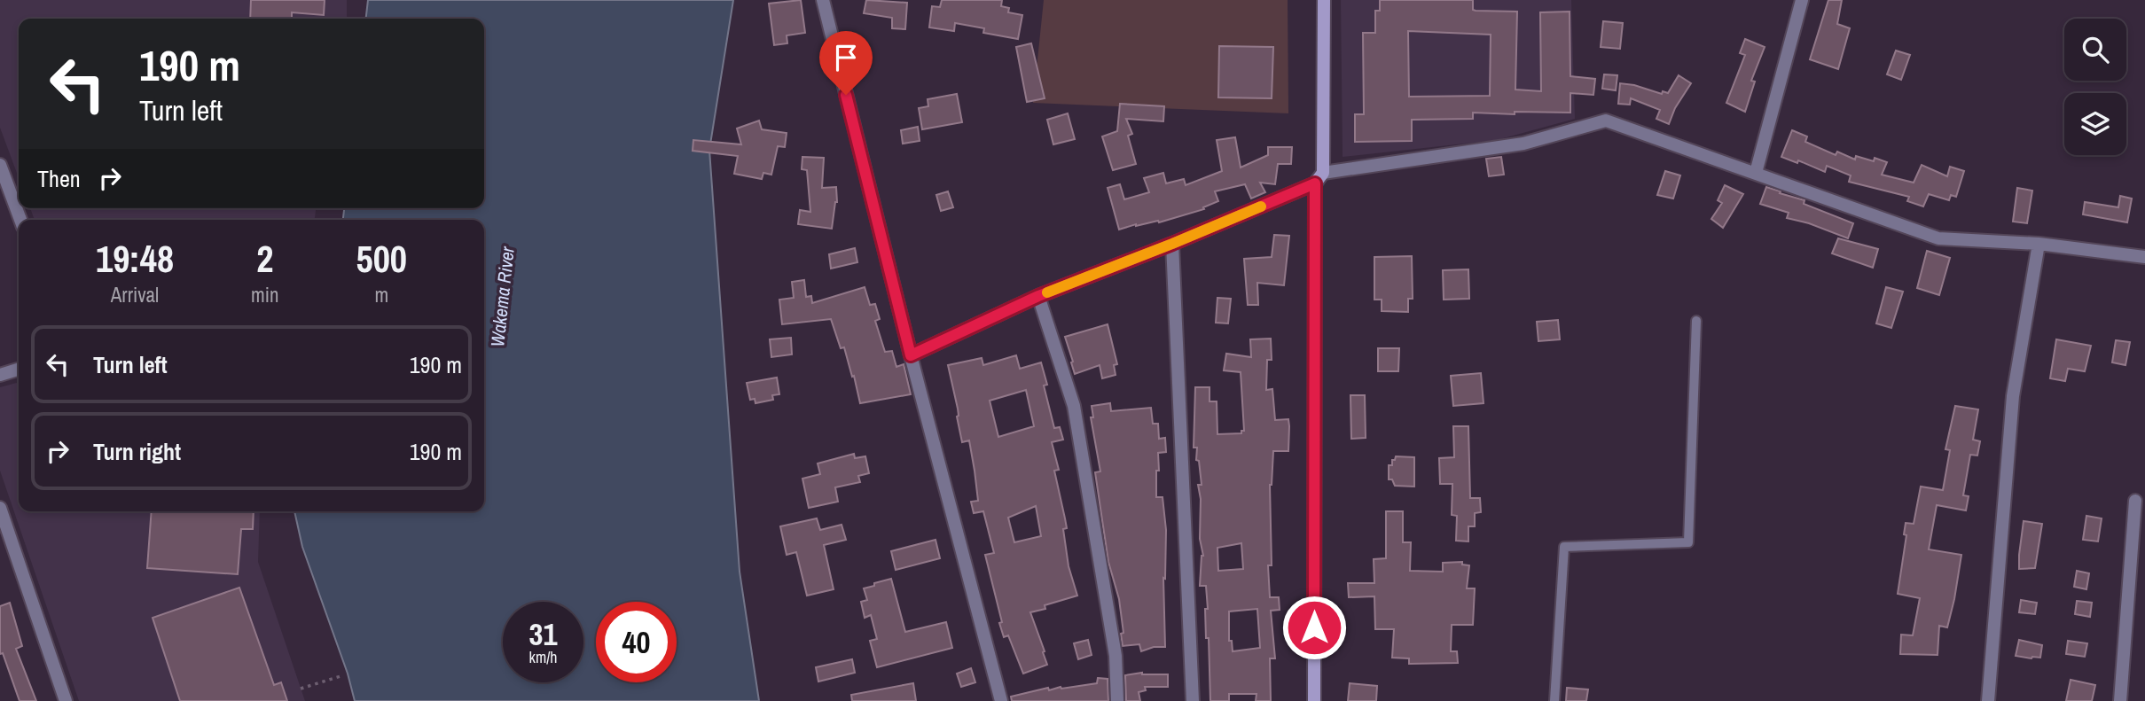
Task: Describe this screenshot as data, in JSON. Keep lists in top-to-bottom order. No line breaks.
{"water":["Wakema River"],"page":{"turn":["190 m","Turn left"],"then":"Then","eta":["19:48","Arrival","2","min","500","m"],"list":[{"name":"Turn left","value":"190 m"},{"name":"Turn right","value":"190 m"}],"speed":"31 km/h","limit":"40"}}
